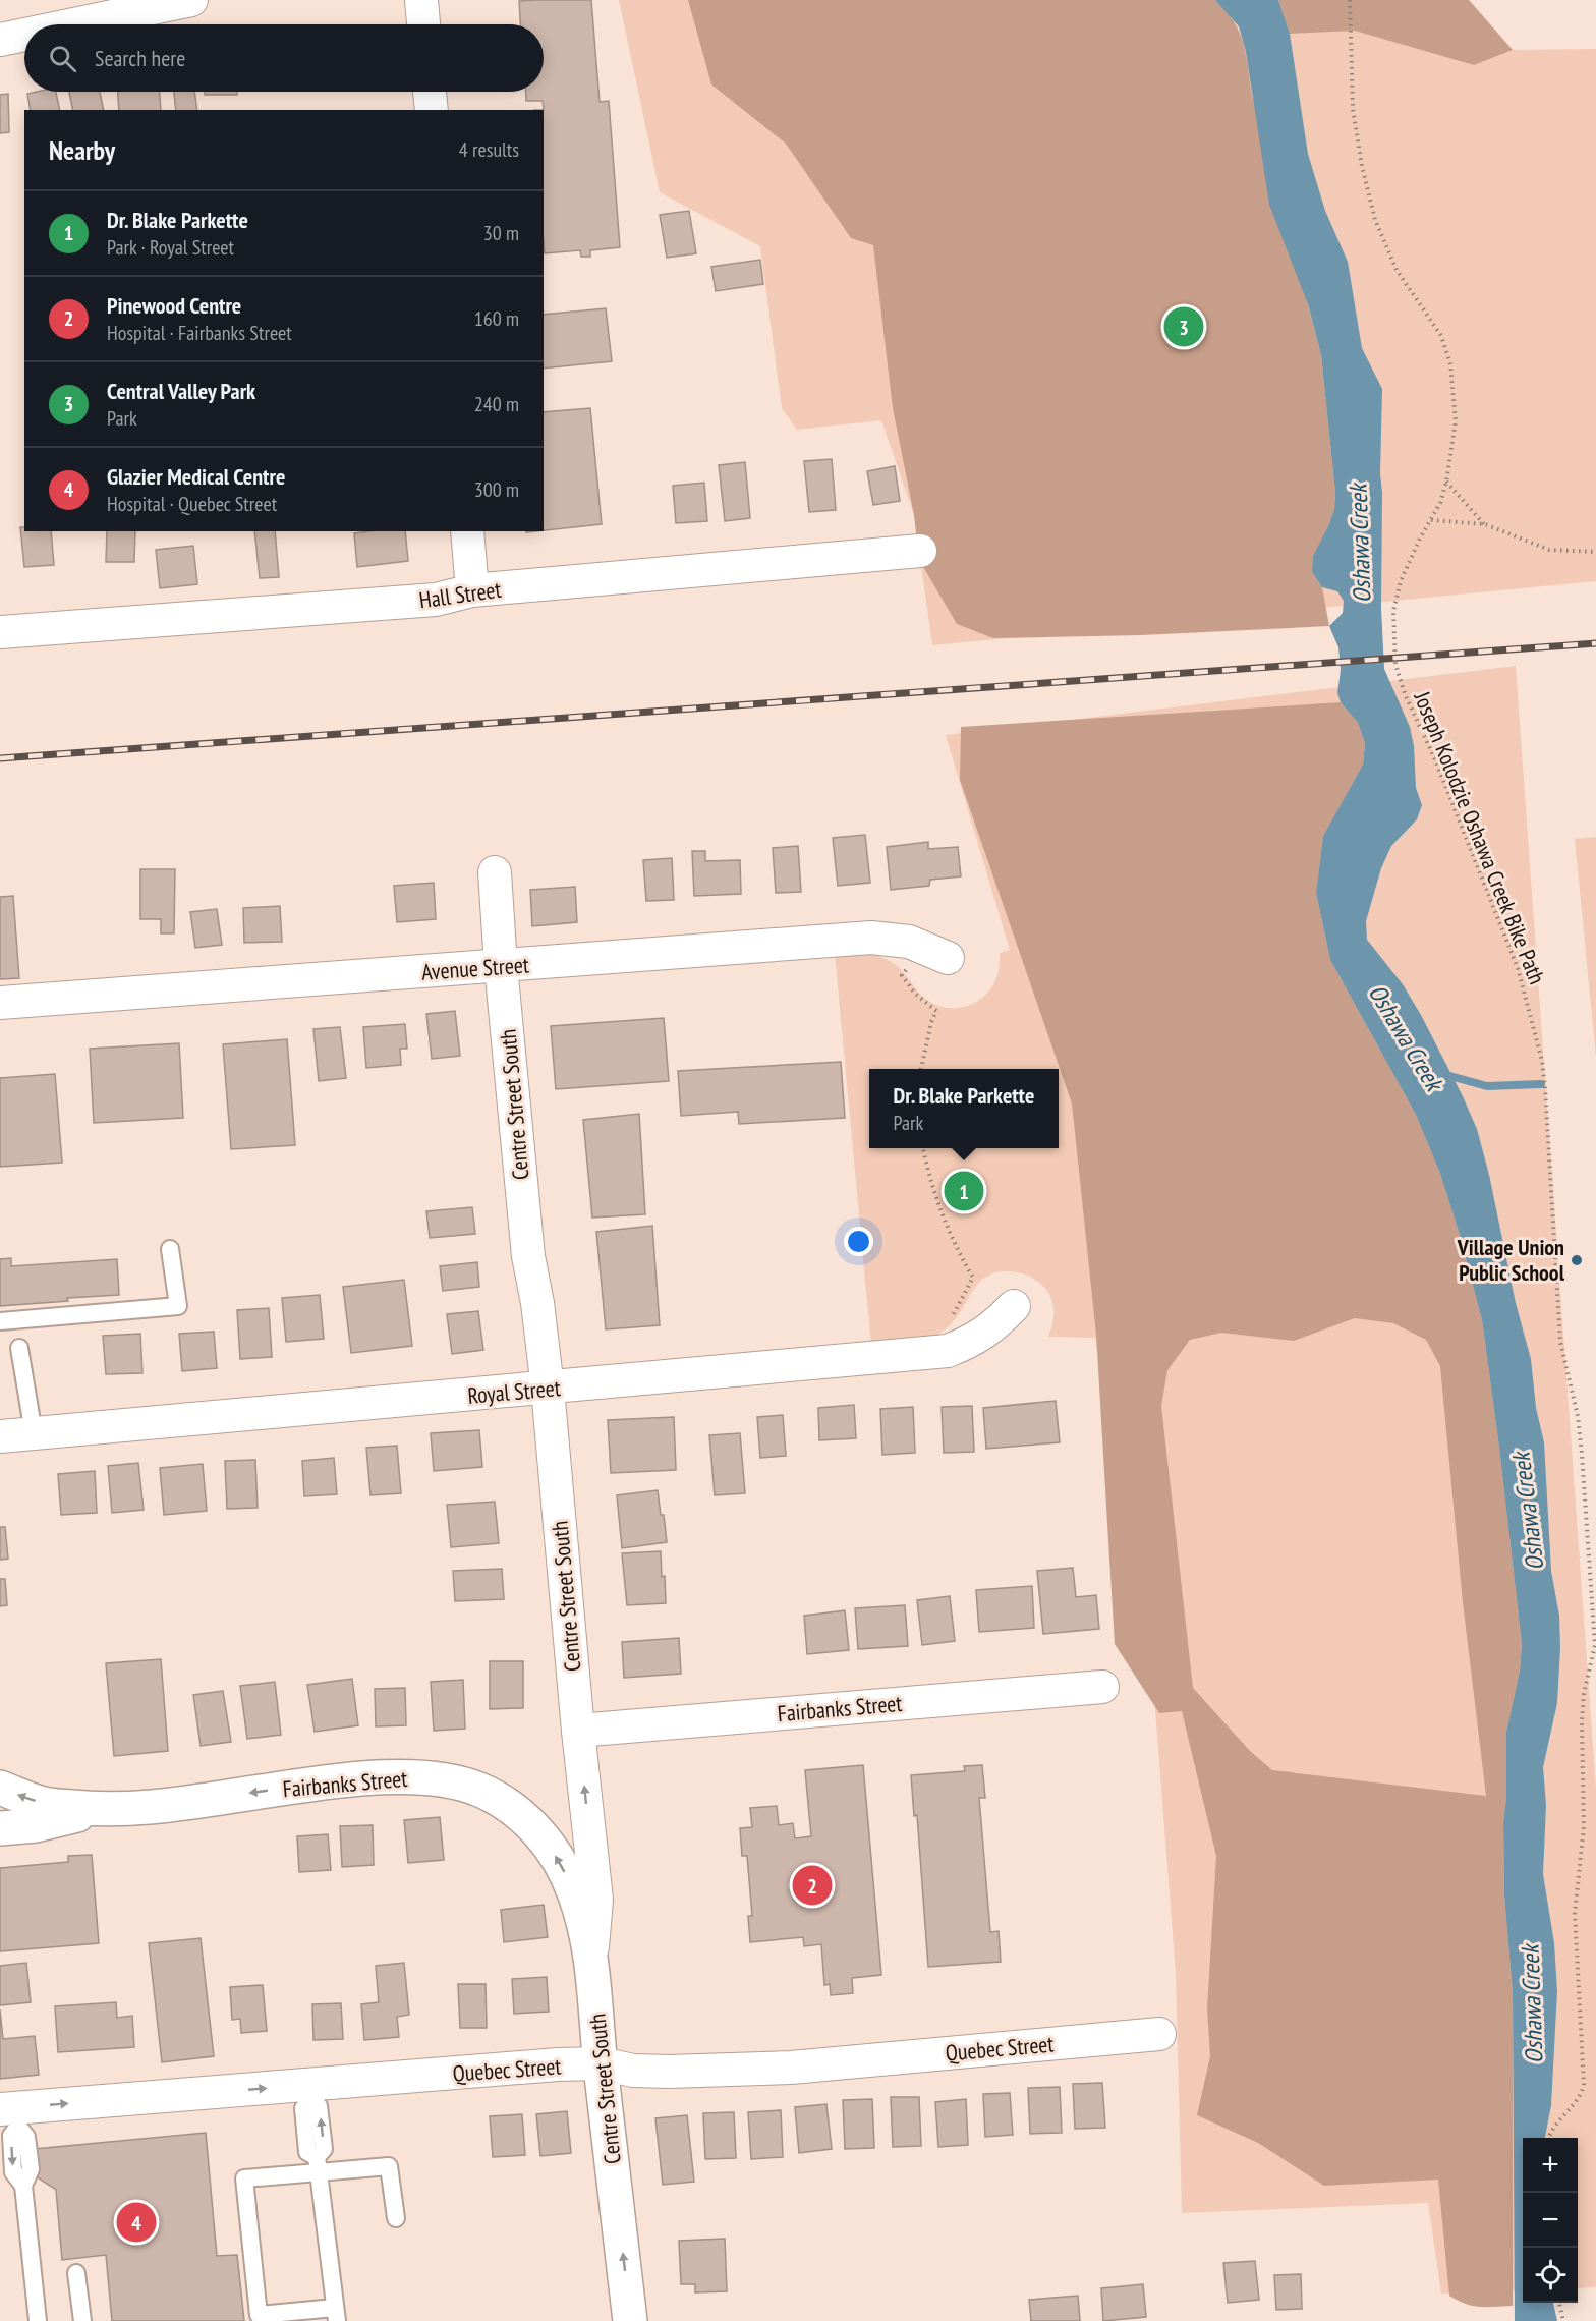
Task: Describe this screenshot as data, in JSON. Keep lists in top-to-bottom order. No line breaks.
{"streets":{"main road":["Centre Street South","Fairbanks Street"],"street":["Hall Street","Avenue Street","Royal Street","Quebec Street"],"path":["Joseph Kolodzie Oshawa Creek Bike Path"]},"crossings":[["Avenue Street","Centre Street South"],["Centre Street South","Royal Street"],["Centre Street South","Fairbanks Street"],["Centre Street South","Quebec Street"]],"water":["Oshawa Creek"],"places":["Village Union Public School"],"page":{"search":"Search here","heading":["Nearby","4 results"],"list":[{"mark":"1","name":"Dr. Blake Parkette","note":"Park · Royal Street","value":"30 m"},{"mark":"2","name":"Pinewood Centre","note":"Hospital · Fairbanks Street","value":"160 m"},{"mark":"3","name":"Central Valley Park","note":"Park","value":"240 m"},{"mark":"4","name":"Glazier Medical Centre","note":"Hospital · Quebec Street","value":"300 m"}],"pins":["3","1","2","4"],"popup":["Dr. Blake Parkette","Park"],"map_buttons":["+","−"]}}
